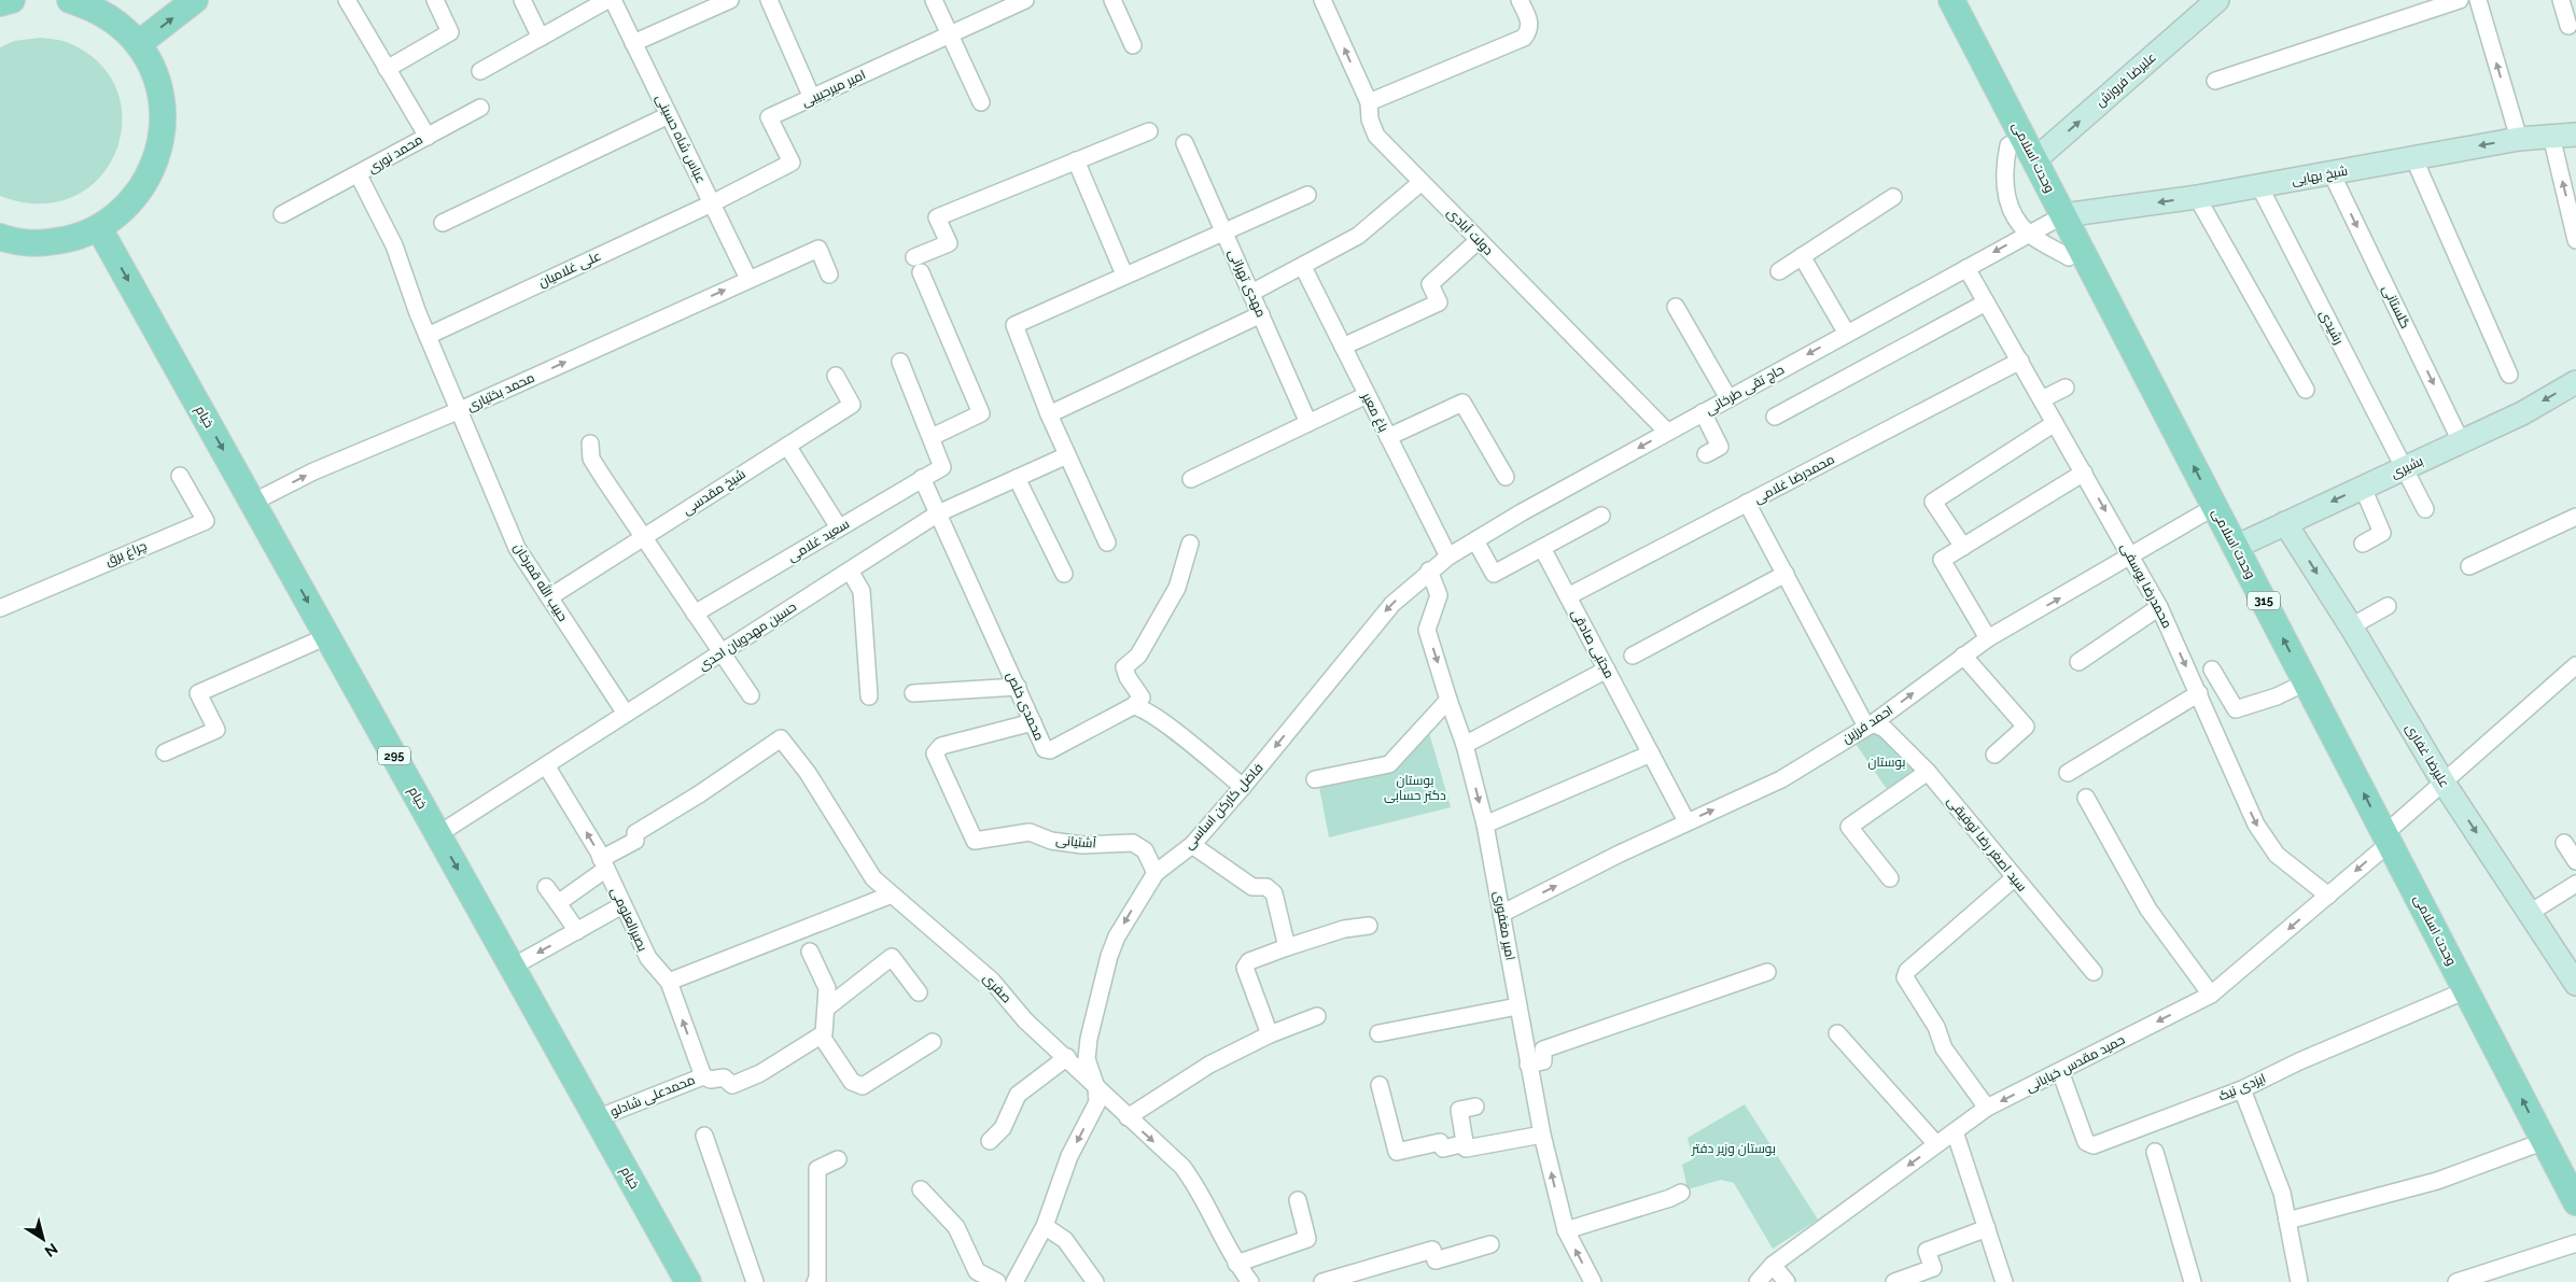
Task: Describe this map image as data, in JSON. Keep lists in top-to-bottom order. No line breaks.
{"streets":{"main road":["وحدت اسلامی","خیام","315","295"],"street":["علیرضا فروزش","امیر میرحبیبی","عباس شاه حسینی","محمد نوری","شیخ بهایی","دولت آبادی","علی غلامیان","مهدی تهرانی","گلستانی","رشیدی","حاج تقی طرخانی","محمد بختیاری","باغ معیر","بشیری","محمدرضا غلامی","شیخ مقدسی","سعید غلامی","چراغ برق","حبیب الله قمرخان","محمدرضا یوسفی","حسین مهدویان احدی","مجتبی صادقی","محمدی خلص","احمد فرزین","علیرضا غفاری","فاضل کارکن اساسی","آشتیانی","سید اصغر رضا توفیقی","بصیرالعلومی","امیر مغفوری","صفری","حمید مقدس خیابانی","ایزدی نیک","محمدعلی شادلو"]},"crossings":[["علیرضا فروزش","وحدت اسلامی"],["امیر میرحبیبی","عباس شاه حسینی"],["امیر میرحبیبی","علی غلامیان"],["عباس شاه حسینی","علی غلامیان"],["عباس شاه حسینی","محمد بختیاری"],["محمد نوری","حبیب الله قمرخان"],["وحدت اسلامی","شیخ بهایی"],["وحدت اسلامی","حاج تقی طرخانی"],["وحدت اسلامی","بشیری"],["وحدت اسلامی","احمد فرزین"],["وحدت اسلامی","حمید مقدس خیابانی"],["وحدت اسلامی","ایزدی نیک"],["شیخ بهایی","گلستانی"],["شیخ بهایی","رشیدی"],["شیخ بهایی","حاج تقی طرخانی"],["دولت آبادی","حاج تقی طرخانی"],["علی غلامیان","حبیب الله قمرخان"],["گلستانی","بشیری"],["رشیدی","بشیری"],["حاج تقی طرخانی","باغ معیر"],["حاج تقی طرخانی","محمدرضا یوسفی"],["حاج تقی طرخانی","فاضل کارکن اساسی"],["حاج تقی طرخانی","امیر مغفوری"],["محمد بختیاری","خیام"],["محمد بختیاری","حبیب الله قمرخان"],["خیام","حسین مهدویان احدی"],["خیام","محمدعلی شادلو"],["بشیری","علیرضا غفاری"],["محمدرضا غلامی","محمدرضا یوسفی"],["محمدرضا غلامی","مجتبی صادقی"],["شیخ مقدسی","حبیب الله قمرخان"],["سعید غلامی","محمدی خلص"],["حبیب الله قمرخان","حسین مهدویان احدی"],["محمدرضا یوسفی","احمد فرزین"],["محمدرضا یوسفی","حمید مقدس خیابانی"],["حسین مهدویان احدی","محمدی خلص"],["حسین مهدویان احدی","بصیرالعلومی"],["مجتبی صادقی","احمد فرزین"],["محمدی خلص","آشتیانی"],["احمد فرزین","سید اصغر رضا توفیقی"],["احمد فرزین","امیر مغفوری"],["علیرضا غفاری","حمید مقدس خیابانی"],["فاضل کارکن اساسی","آشتیانی"],["فاضل کارکن اساسی","امیر مغفوری"],["فاضل کارکن اساسی","صفری"],["بصیرالعلومی","صفری"],["بصیرالعلومی","محمدعلی شادلو"],["حمید مقدس خیابانی","ایزدی نیک"]],"one_way":["علیرضا فروزش","وحدت اسلامی","محمد بختیاری","خیام","علیرضا غفاری","فاضل کارکن اساسی","بصیرالعلومی","حمید مقدس خیابانی"],"parks":["بوستان","بوستان دکتر حسابی","بوستان وزیر دفتر"],"north":"bottom right"}
